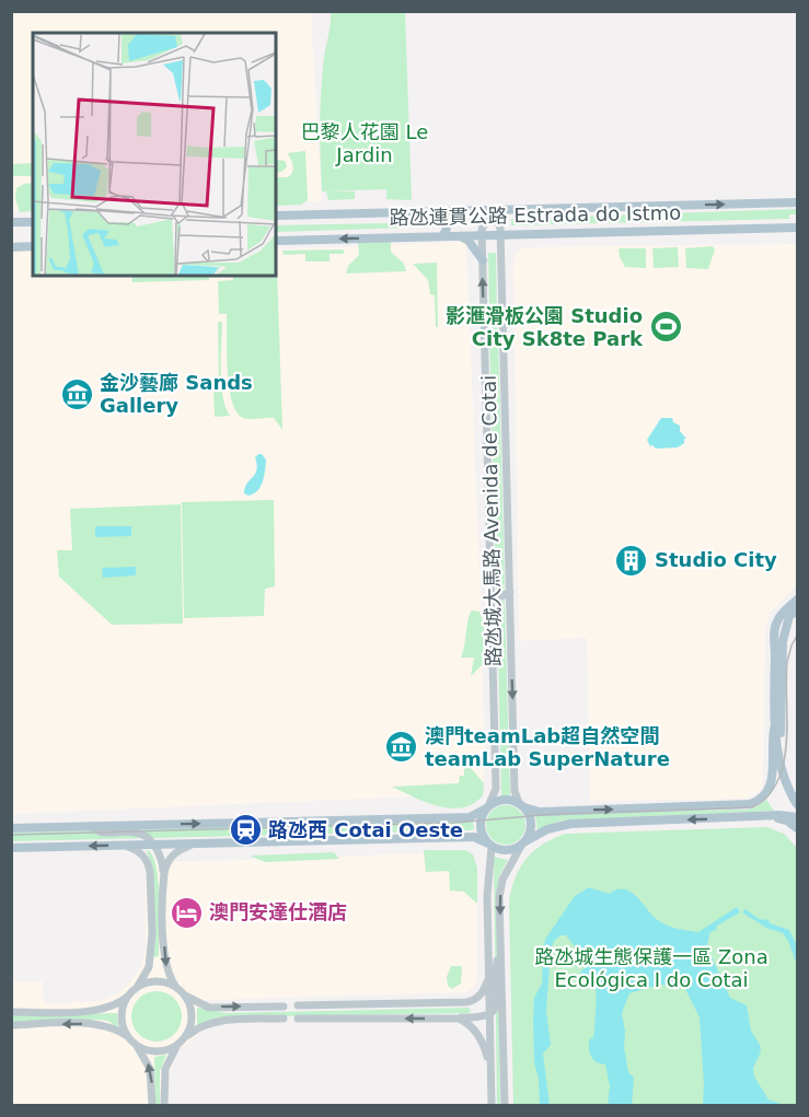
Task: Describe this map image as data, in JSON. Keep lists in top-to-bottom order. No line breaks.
{"streets":{"main road":["路氹連貫公路 Estrada do Istmo"],"street":["路氹城大馬路 Avenida de Cotai"]},"crossings":[["路氹連貫公路 Estrada do Istmo","路氹城大馬路 Avenida de Cotai"]],"parks":["巴黎人花園 Le Jardin","路氹城生態保護一區 Zona Ecológica I do Cotai"],"places":{"sports":["影滙滑板公園 Studio City Sk8te Park"],"museum":["金沙藝廊 Sands Gallery","澳門teamLab超自然空間 teamLab SuperNature"],"building":["Studio City"],"station":["路氹西 Cotai Oeste"],"hotel":["澳門安達仕酒店"]}}
